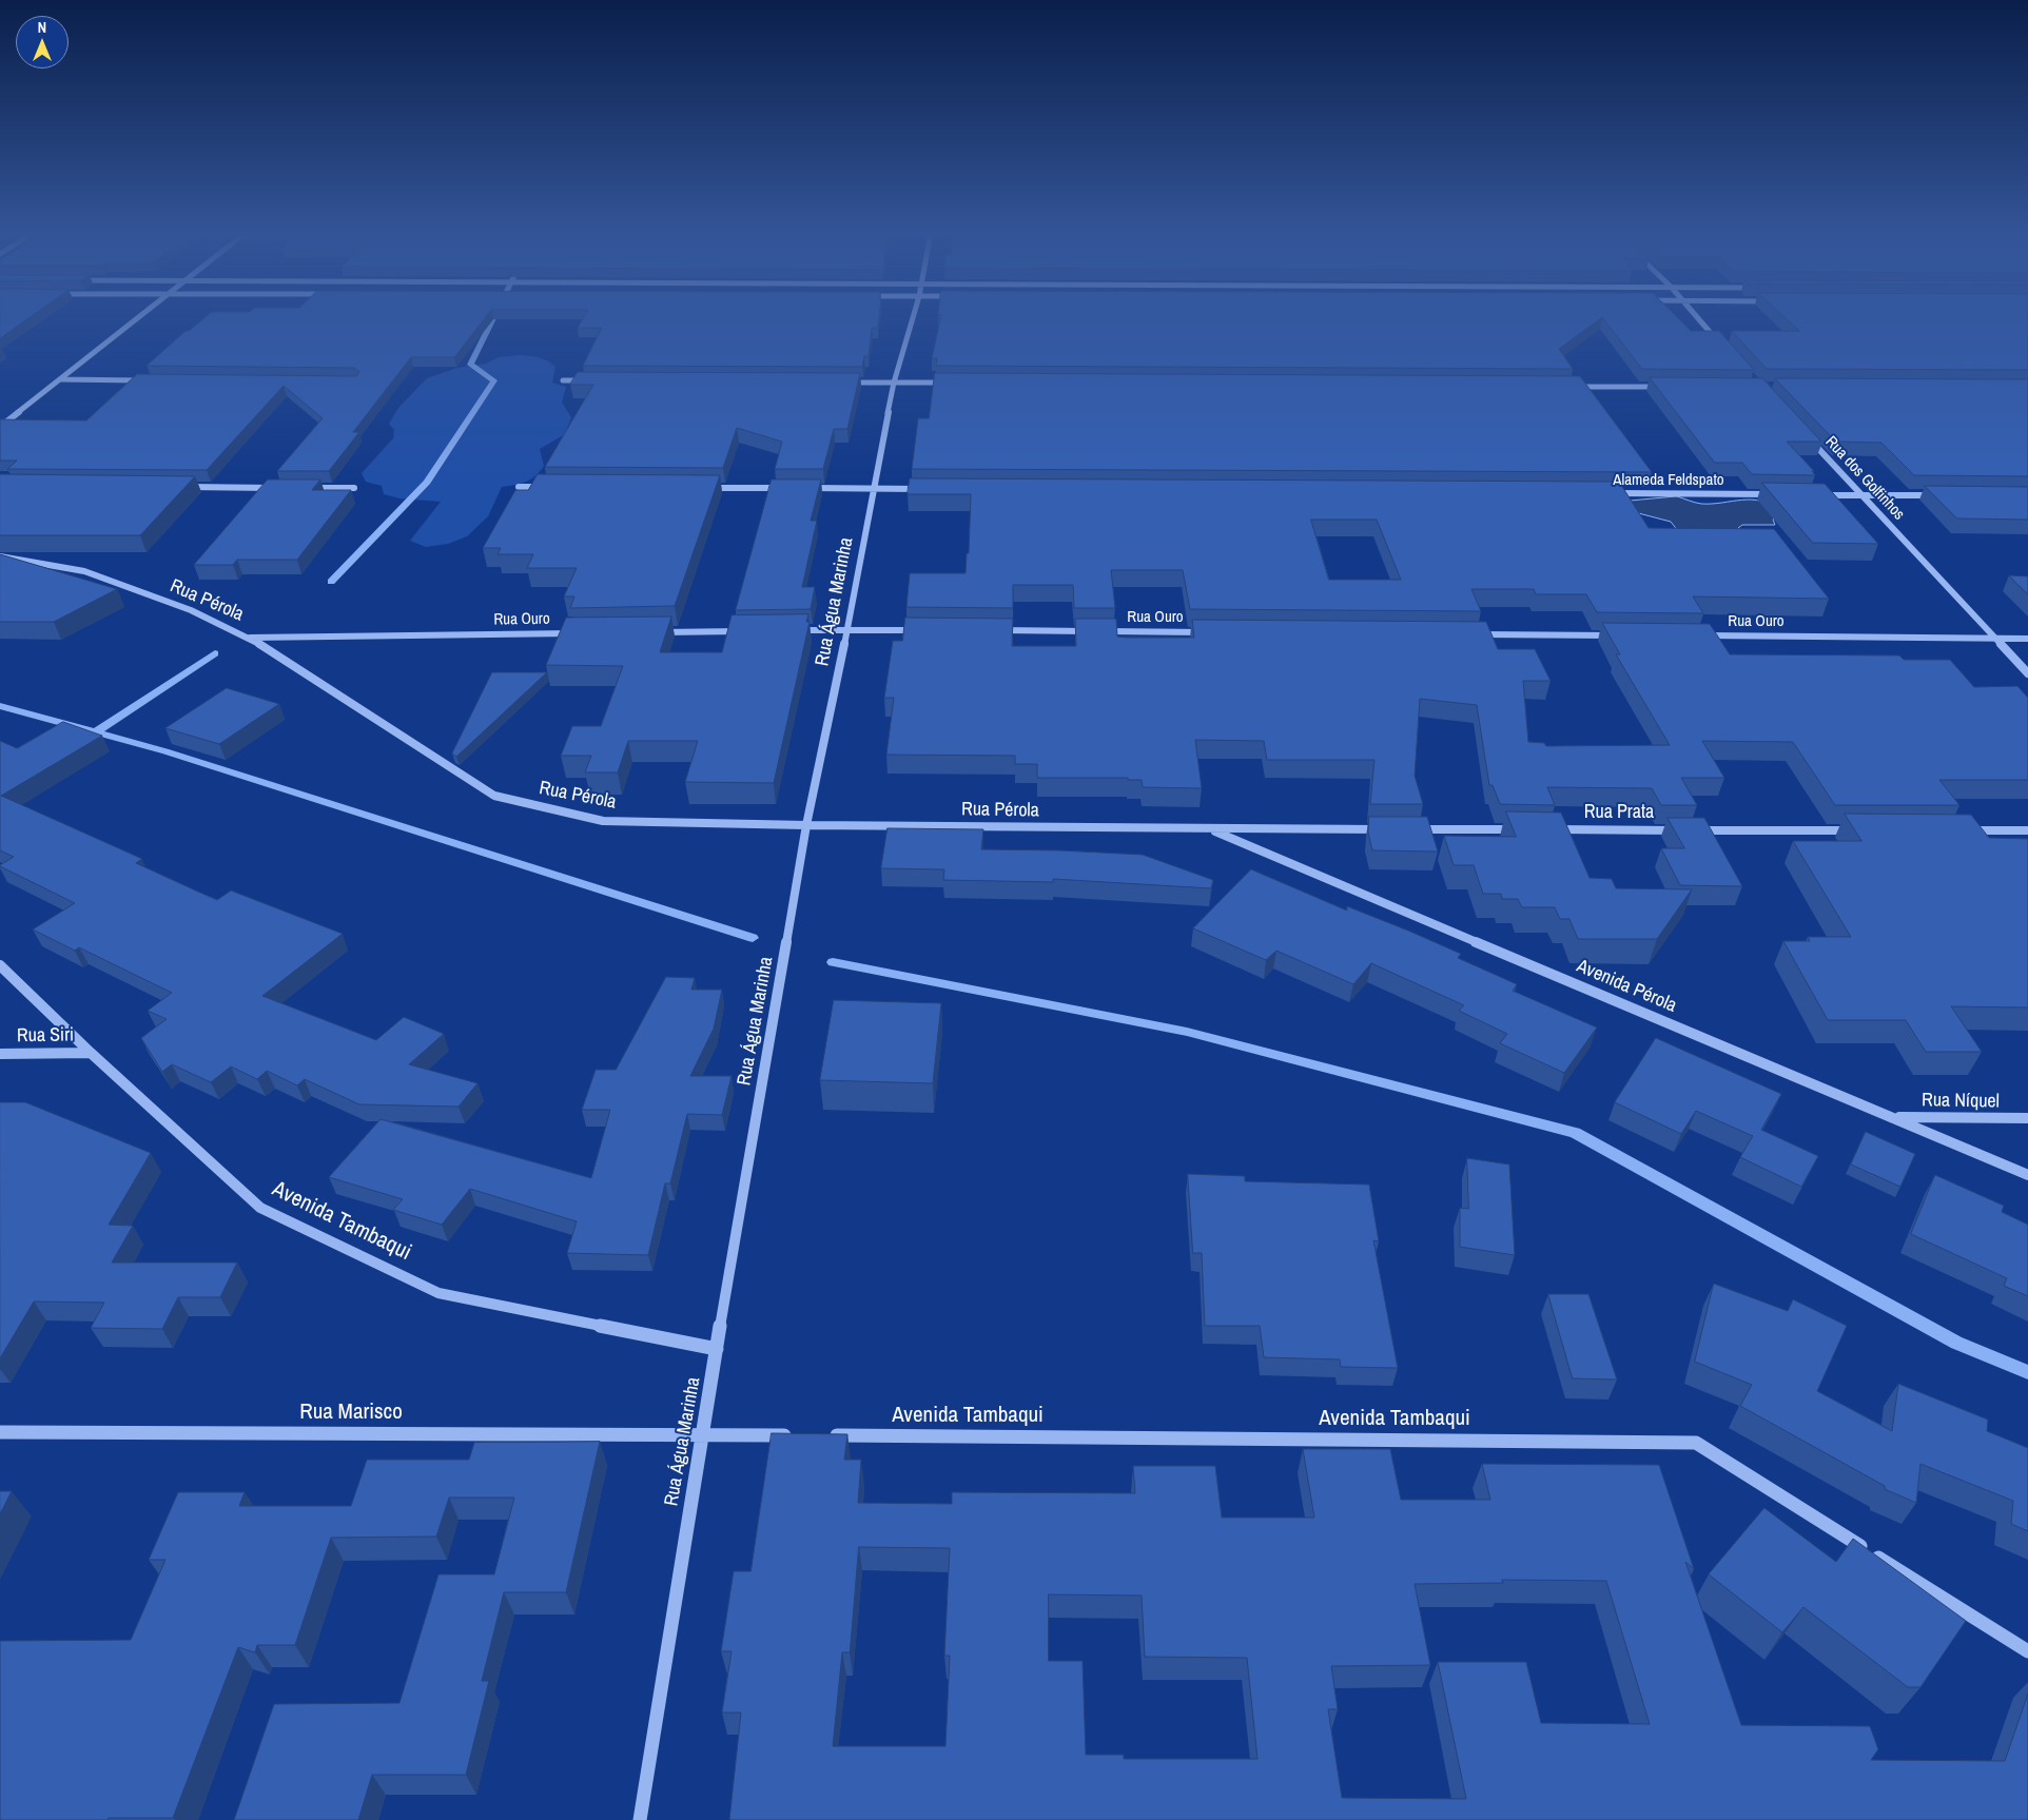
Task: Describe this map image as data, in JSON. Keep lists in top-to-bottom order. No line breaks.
{"streets":{"street":["Rua dos Golfinhos","Alameda Feldspato","Rua Pérola","Rua Água Marinha","Rua Ouro","Rua Prata","Avenida Pérola","Rua Siri","Rua Níquel","Avenida Tambaqui","Rua Marisco"]},"crossings":[["Rua dos Golfinhos","Rua Ouro"],["Rua Pérola","Rua Água Marinha"],["Rua Pérola","Rua Ouro"],["Rua Pérola","Avenida Pérola"],["Rua Água Marinha","Avenida Tambaqui"],["Rua Água Marinha","Rua Marisco"],["Avenida Pérola","Rua Níquel"],["Rua Siri","Avenida Tambaqui"]],"north":"top"}
